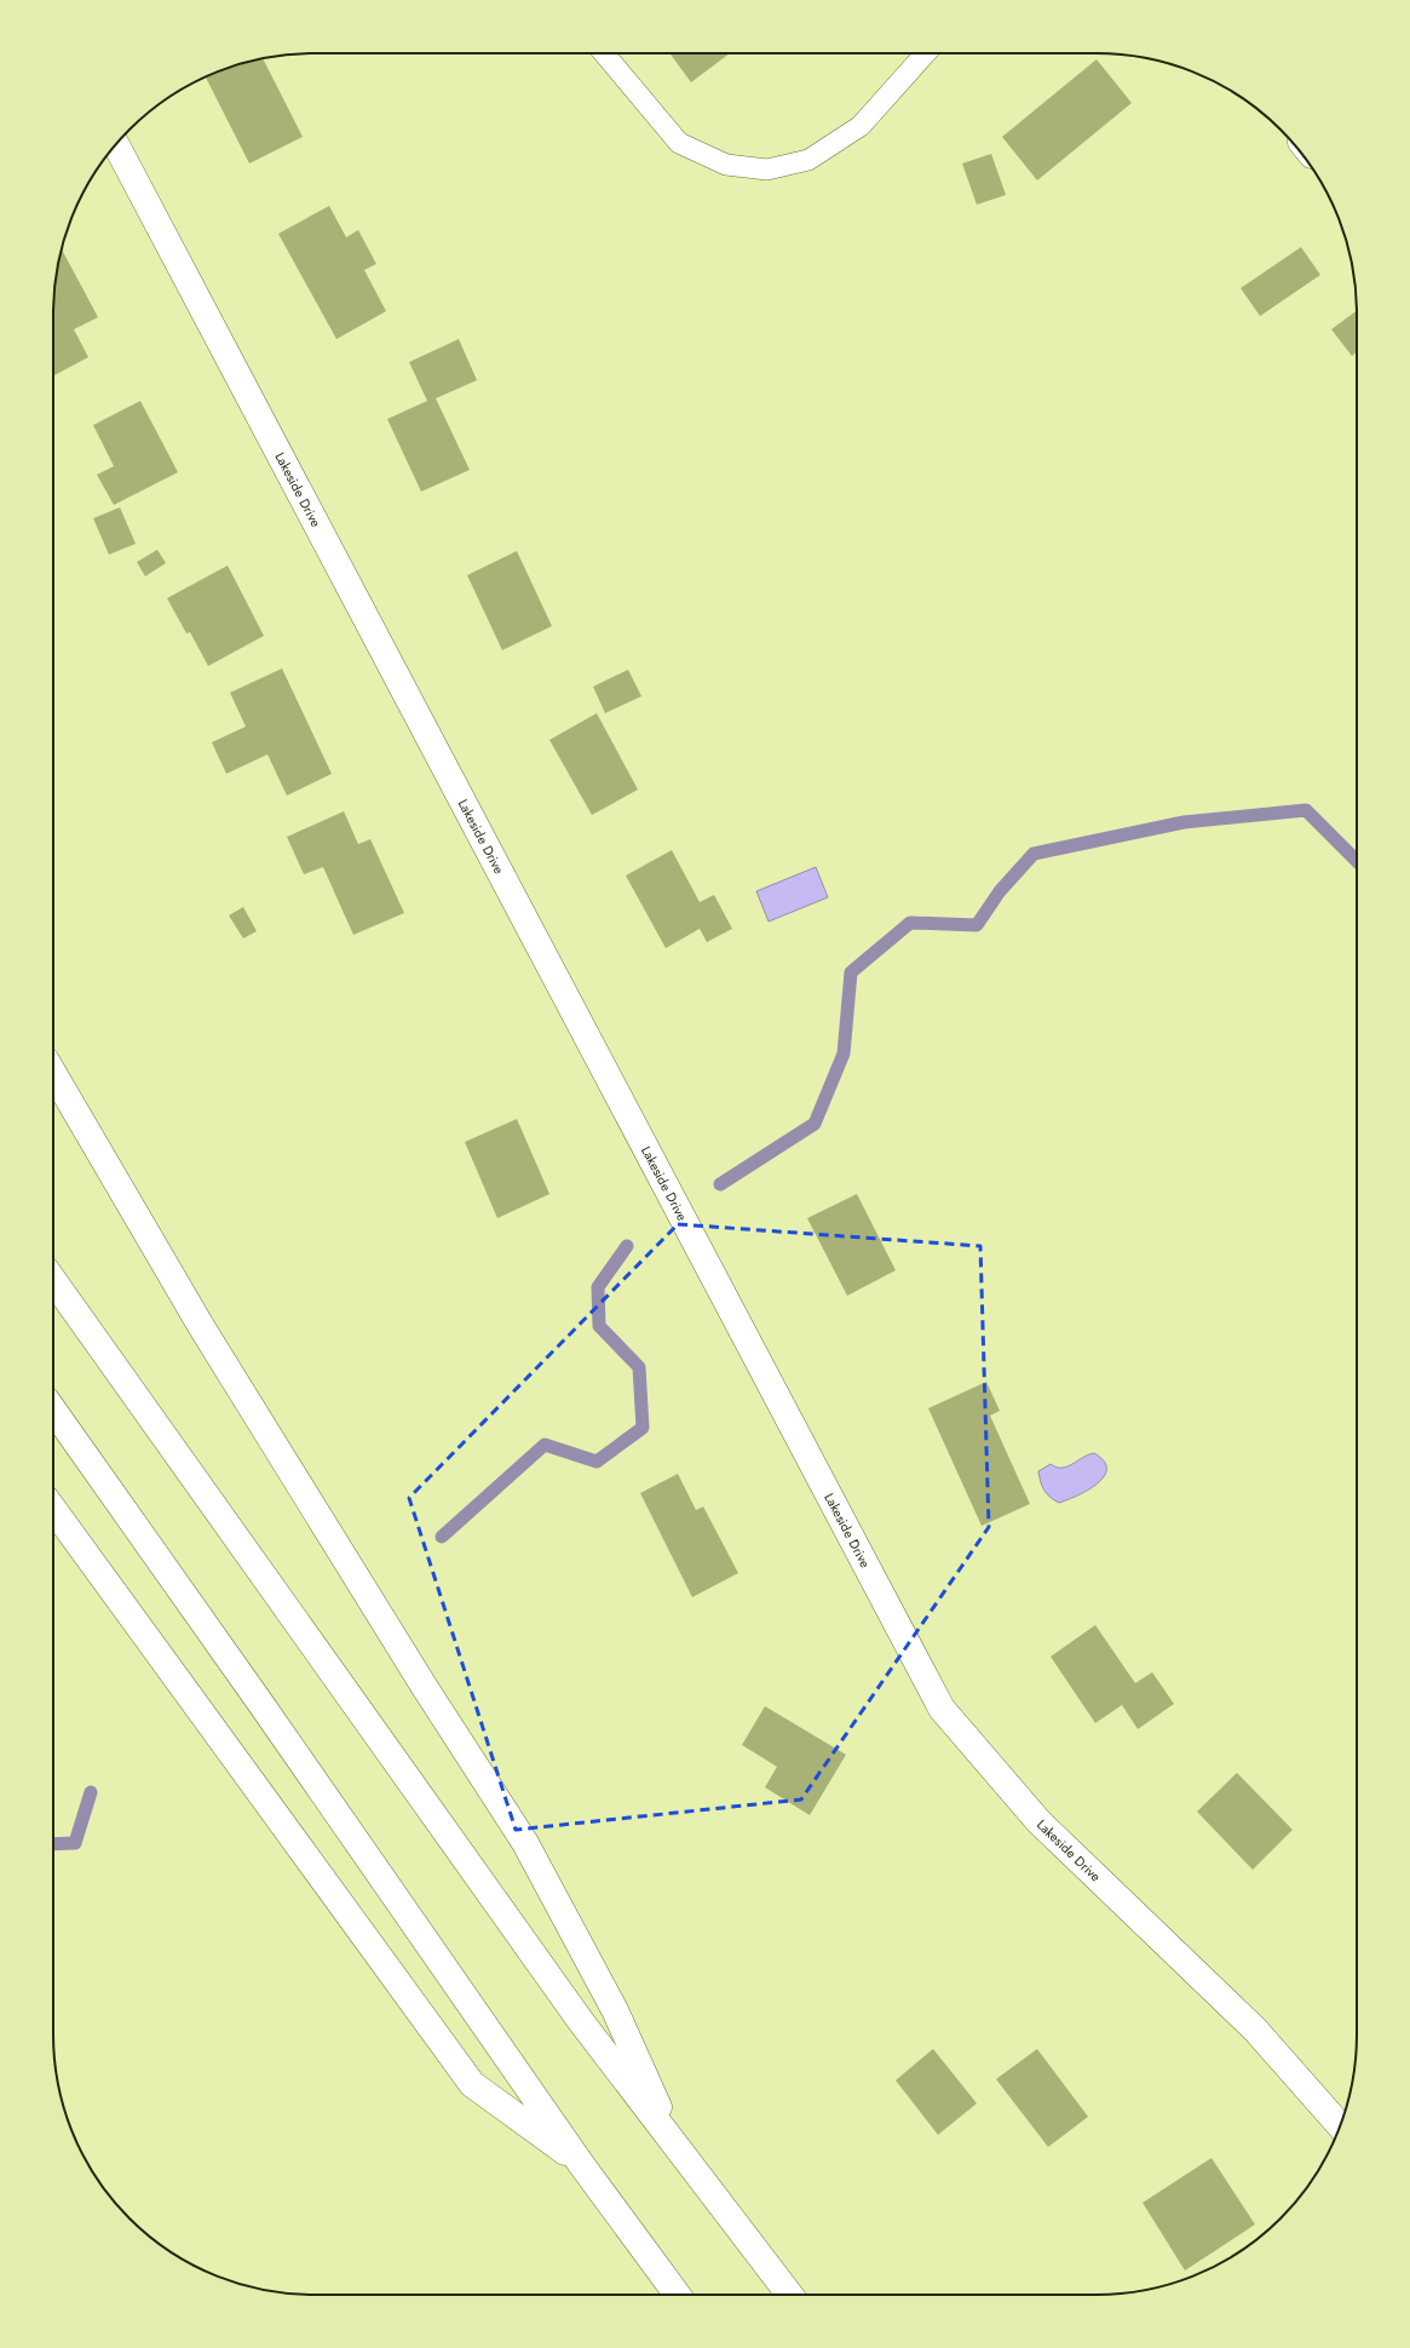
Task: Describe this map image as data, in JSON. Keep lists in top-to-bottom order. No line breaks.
{"streets":{"main road":["Lakeside Drive"]}}
